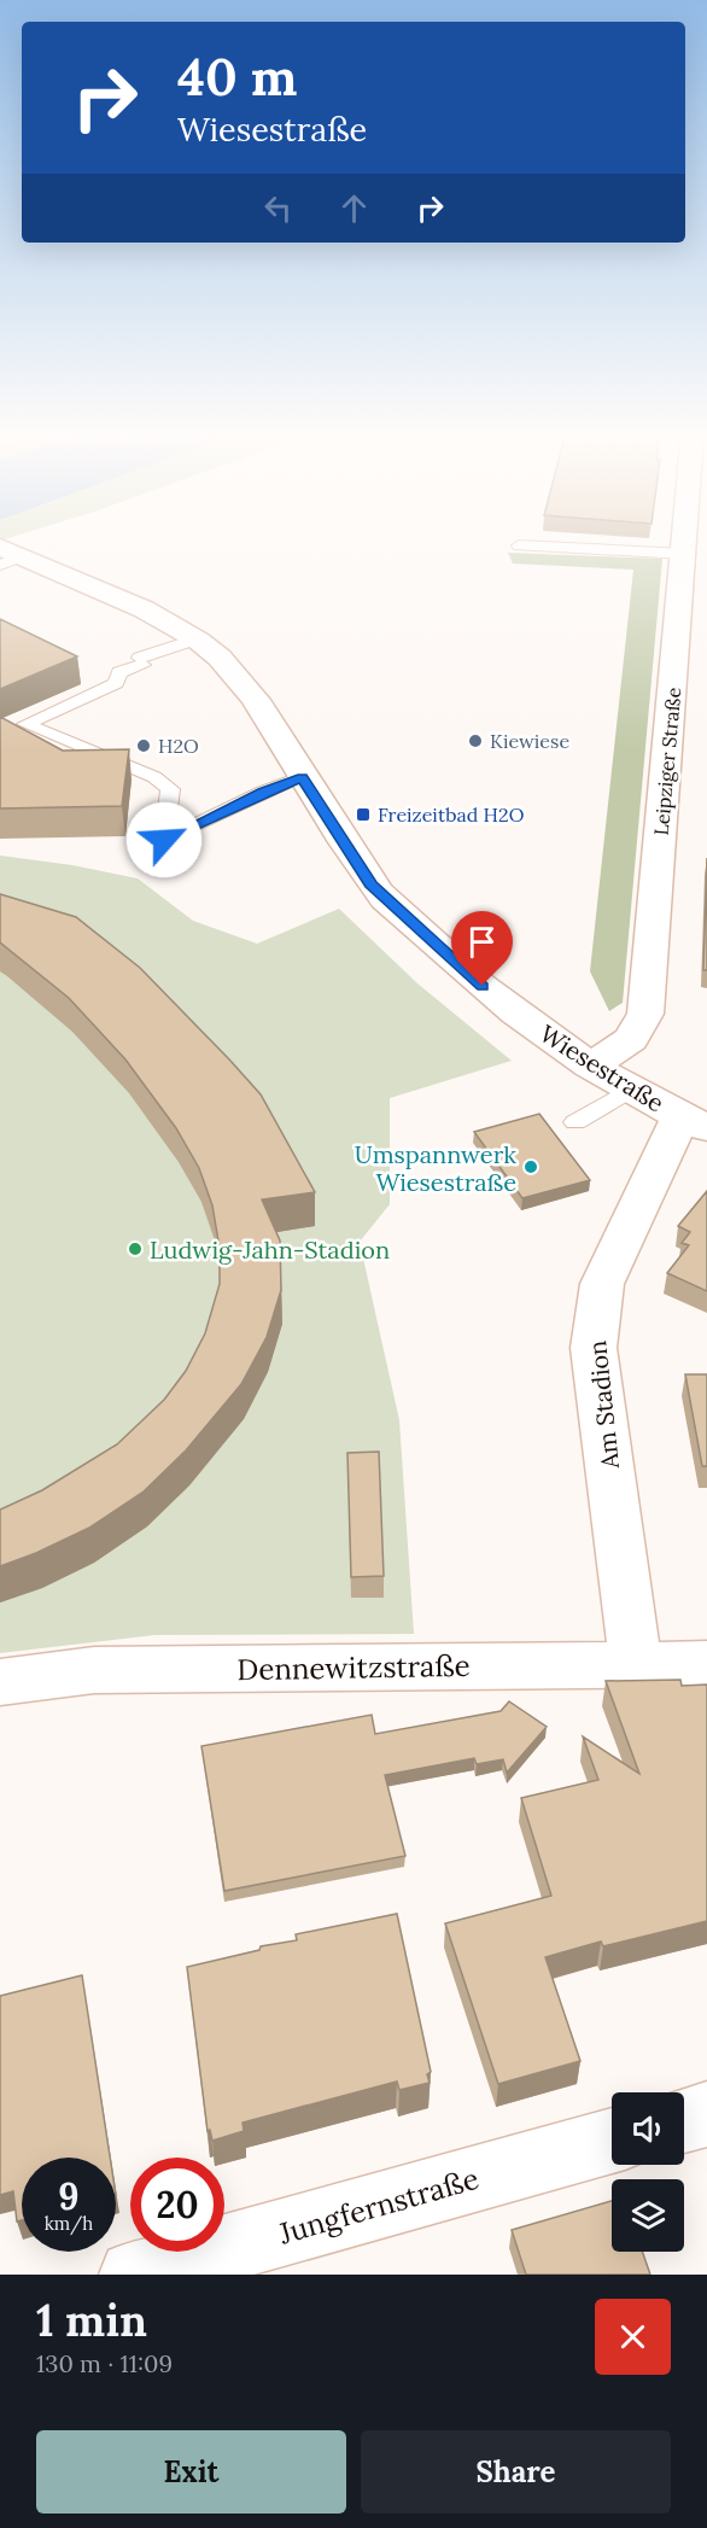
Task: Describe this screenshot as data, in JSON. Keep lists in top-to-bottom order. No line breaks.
{"streets":{"street":["Leipziger Straße","Wiesestraße","Am Stadion","Dennewitzstraße","Jungfernstraße"]},"crossings":[["Leipziger Straße","Wiesestraße"],["Wiesestraße","Am Stadion"],["Am Stadion","Dennewitzstraße"]],"places":{"other":["Kiewiese","H2O","Umspannwerk Wiesestraße","Ludwig-Jahn-Stadion"],"transit":["Freizeitbad H2O"]},"page":{"turn":["40 m","Wiesestraße"],"speed":"9 km/h","limit":"20","heading":["1 min","130 m · 11:09"],"buttons":["Exit","Share"]}}
